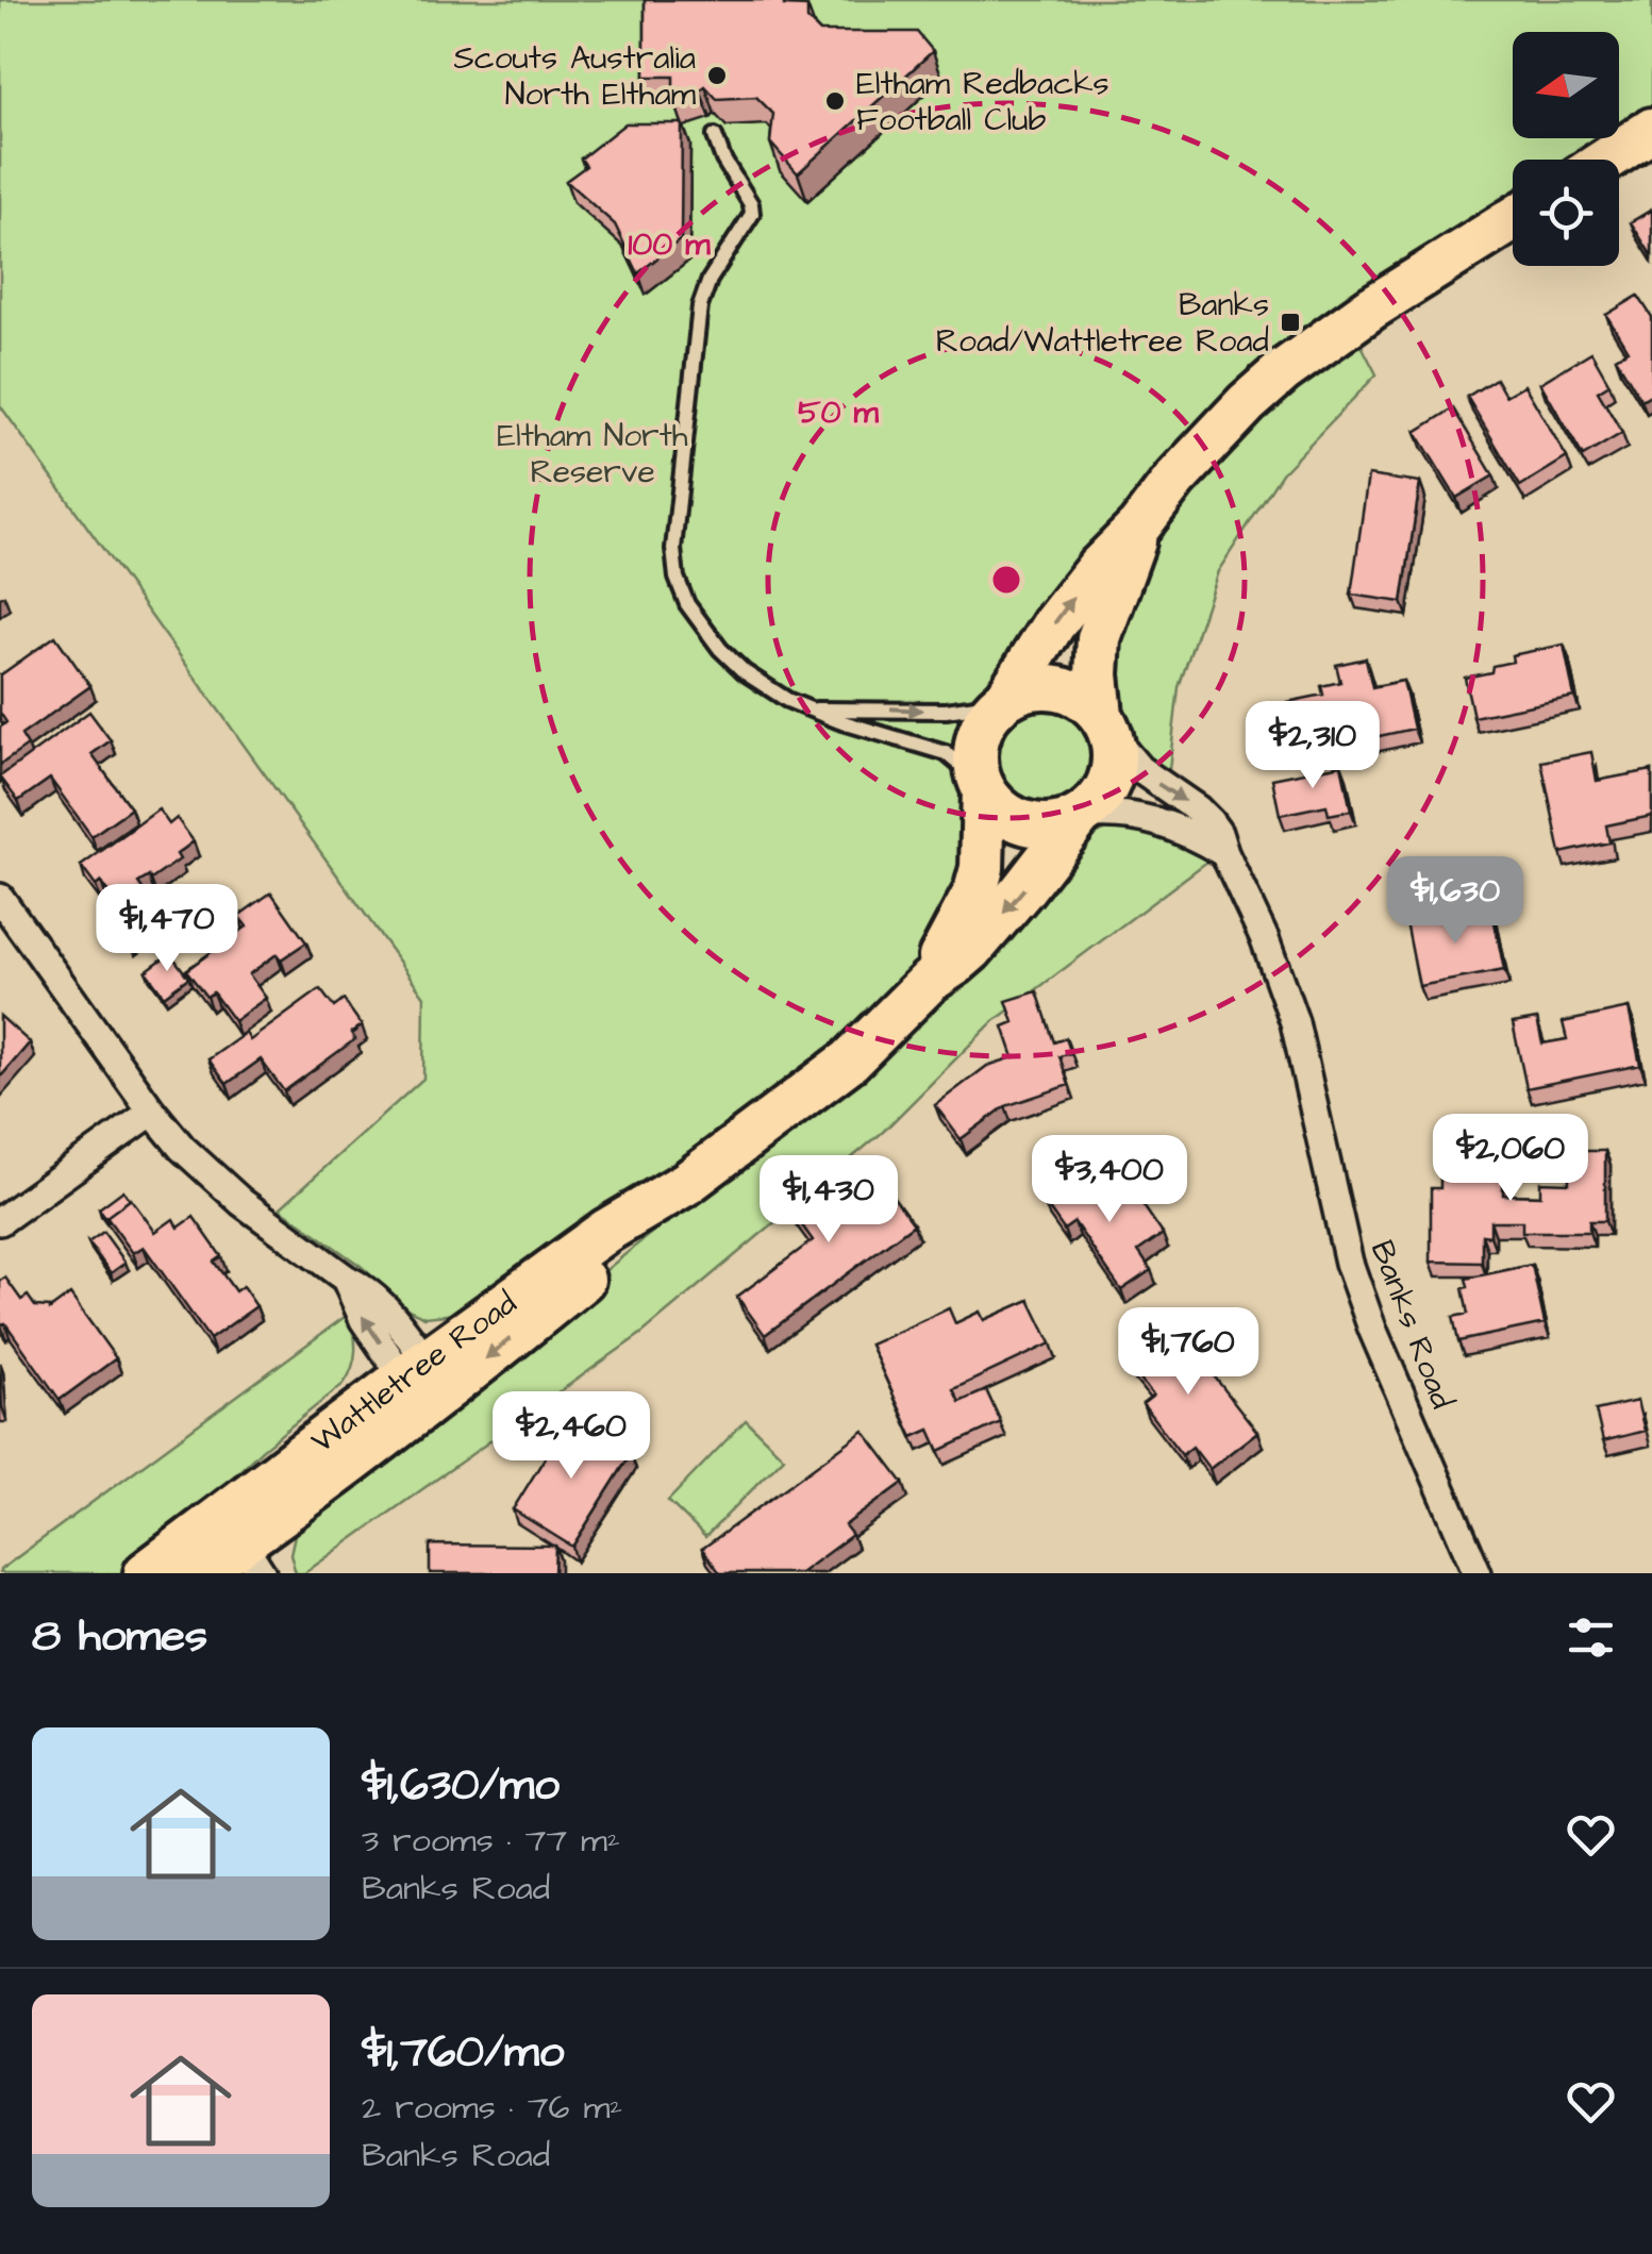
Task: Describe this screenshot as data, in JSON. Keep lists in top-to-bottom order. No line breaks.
{"streets":{"main road":["Wattletree Road"],"street":["Banks Road"]},"crossings":[["Banks Road","Wattletree Road"]],"parks":["Eltham North Reserve"],"places":{"other":["Scouts Australia North Eltham","Eltham Redbacks Football Club"],"transit":["Banks Road/Wattletree Road"]},"north":"left","page":{"price":["$2,310","$1,630","$1,470","$2,060","$3,400","$1,430","$1,760","$2,460"],"heading":"8 homes","list":[{"name":"$1,630/mo","note":"3 rooms · 77 m² · Banks Road"},{"name":"$1,760/mo","note":"2 rooms · 76 m² · Banks Road"}]},"rings":["100 m","50 m"]}
